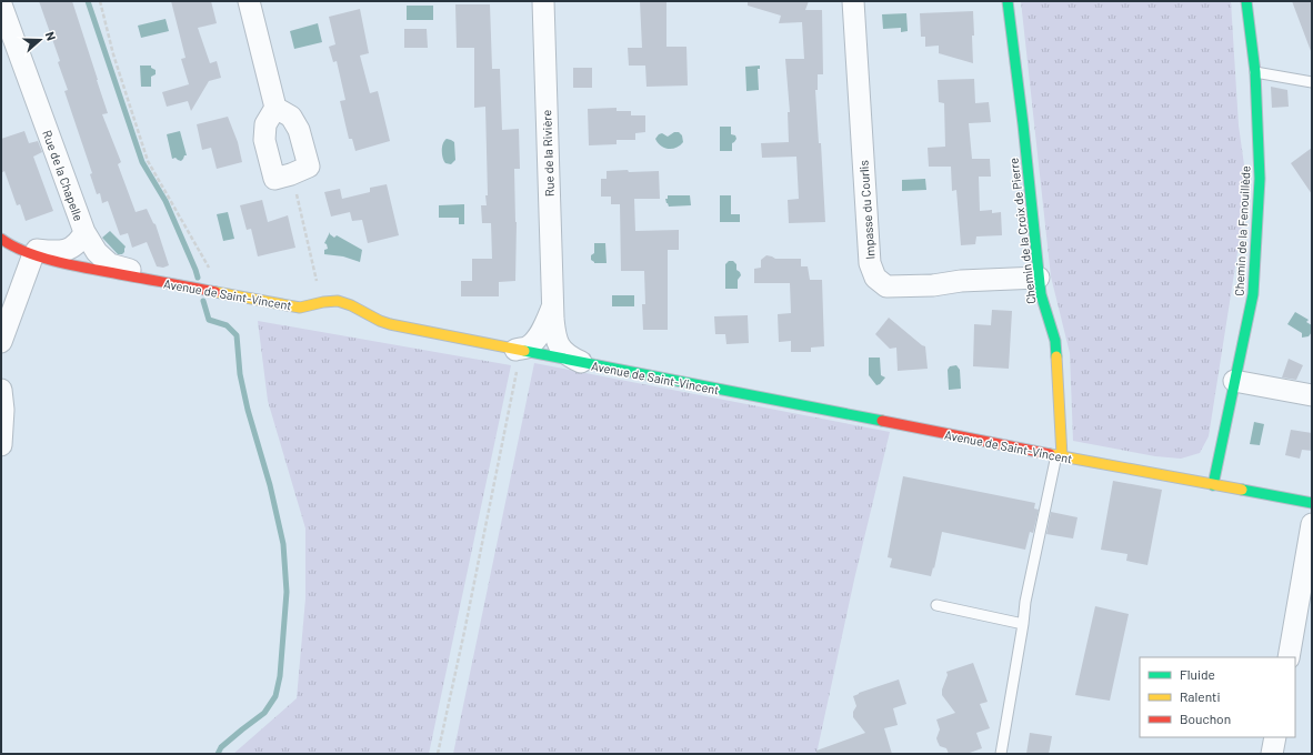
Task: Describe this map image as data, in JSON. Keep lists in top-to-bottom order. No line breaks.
{"streets":{"street":["Rue de la Rivière","Rue de la Chapelle","Impasse du Courlis","Chemin de la Croix de Pierre","Chemin de la Fenouillède","Avenue de Saint-Vincent"]},"crossings":[["Rue de la Rivière","Avenue de Saint-Vincent"],["Rue de la Chapelle","Avenue de Saint-Vincent"],["Impasse du Courlis","Chemin de la Croix de Pierre"],["Chemin de la Croix de Pierre","Avenue de Saint-Vincent"],["Chemin de la Fenouillède","Avenue de Saint-Vincent"]],"legend":["Fluide","Ralenti","Bouchon"],"north":"right"}
